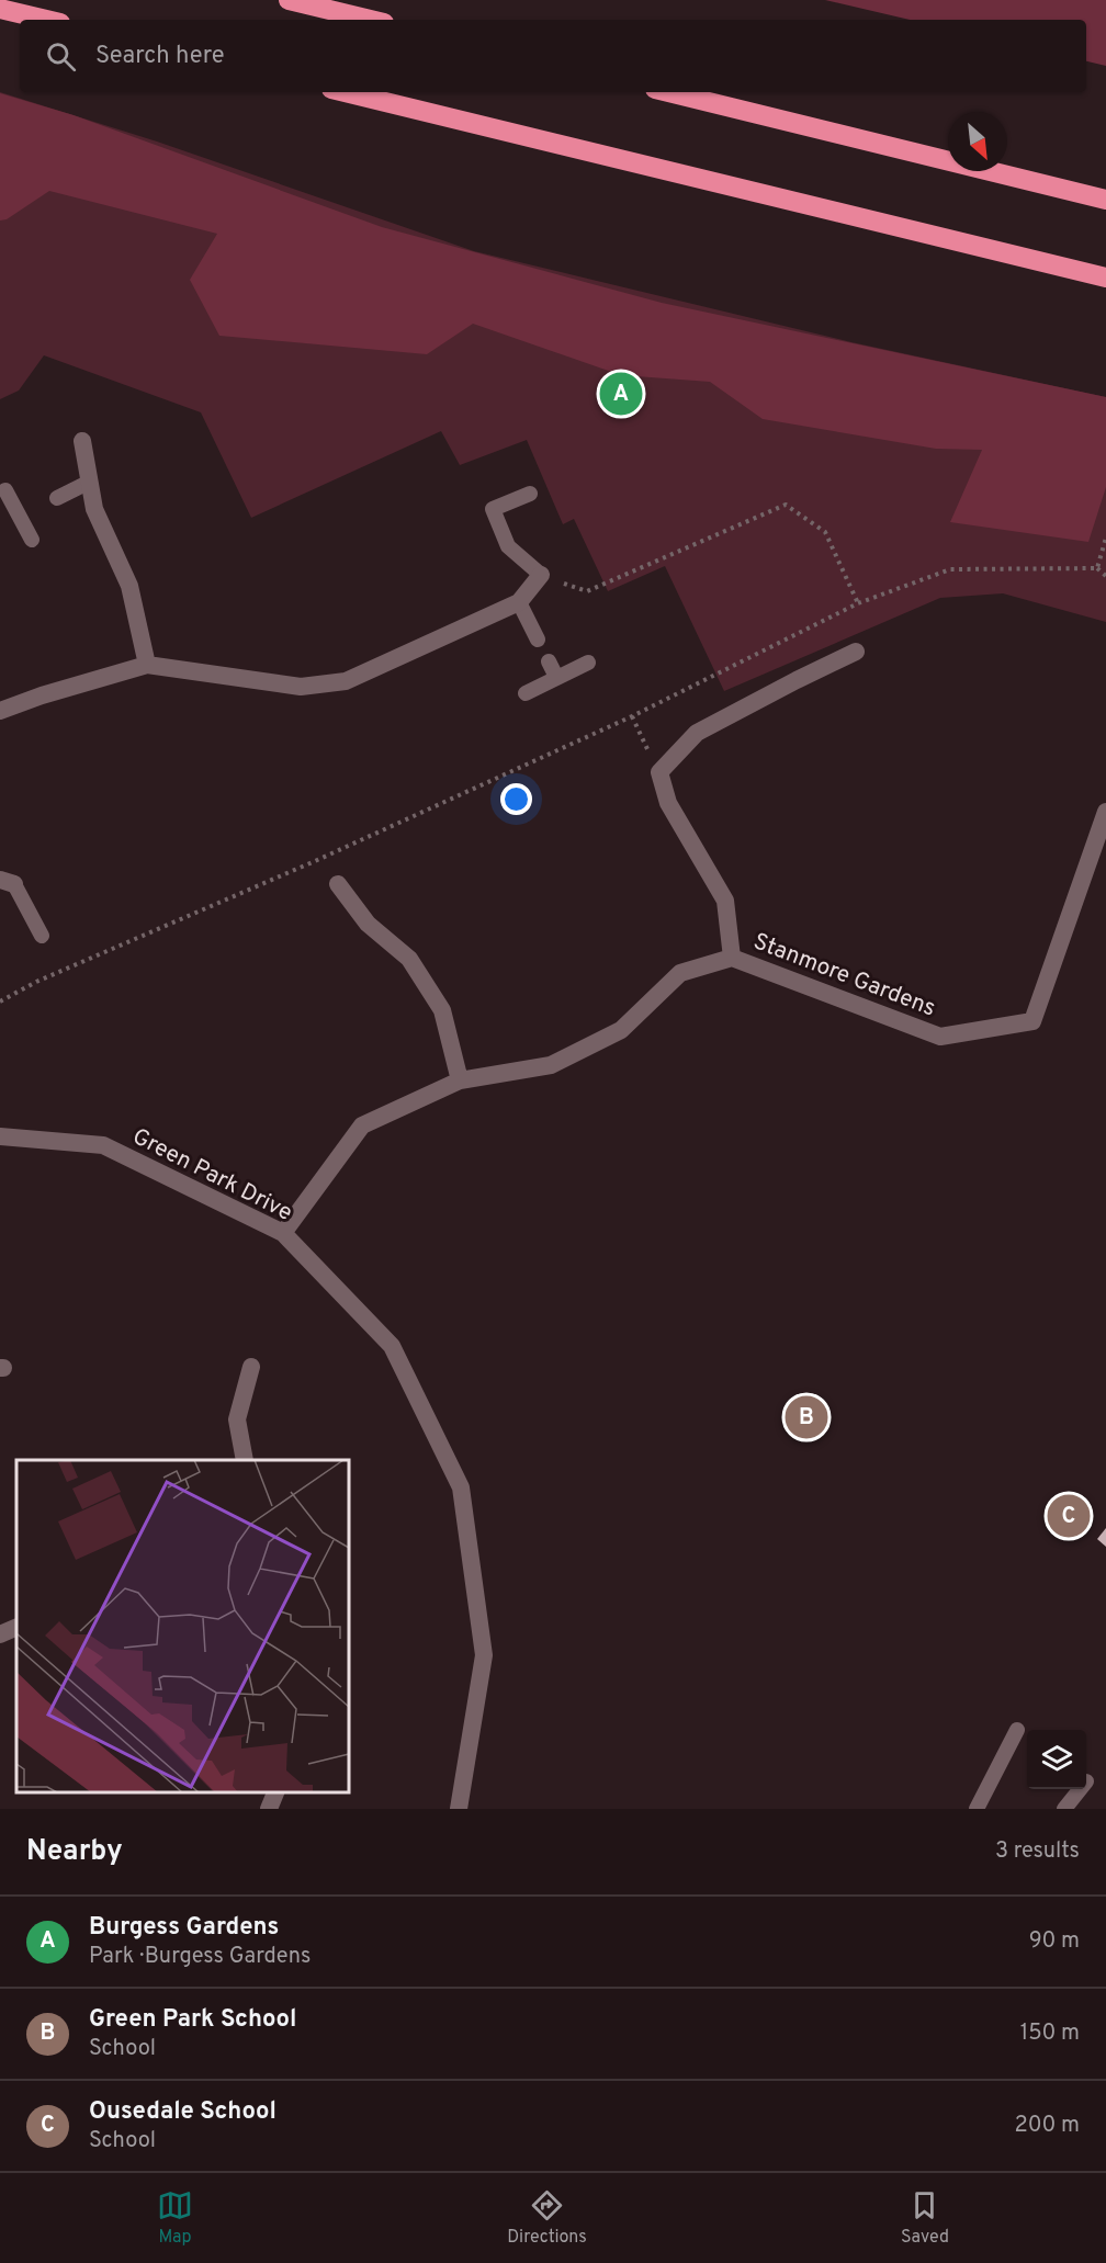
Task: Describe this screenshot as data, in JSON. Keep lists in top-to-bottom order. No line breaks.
{"streets":{"street":["Stanmore Gardens","Green Park Drive"]},"crossings":[["Stanmore Gardens","Green Park Drive"]],"north":"bottom right","page":{"search":"Search here","pins":["A","B","C"],"heading":["Nearby","3 results"],"list":[{"mark":"A","name":"Burgess Gardens","note":"Park · Burgess Gardens","value":"90 m"},{"mark":"B","name":"Green Park School","note":"School","value":"150 m"},{"mark":"C","name":"Ousedale School","note":"School","value":"200 m"}],"nav":["Map","Directions","Saved"]}}
